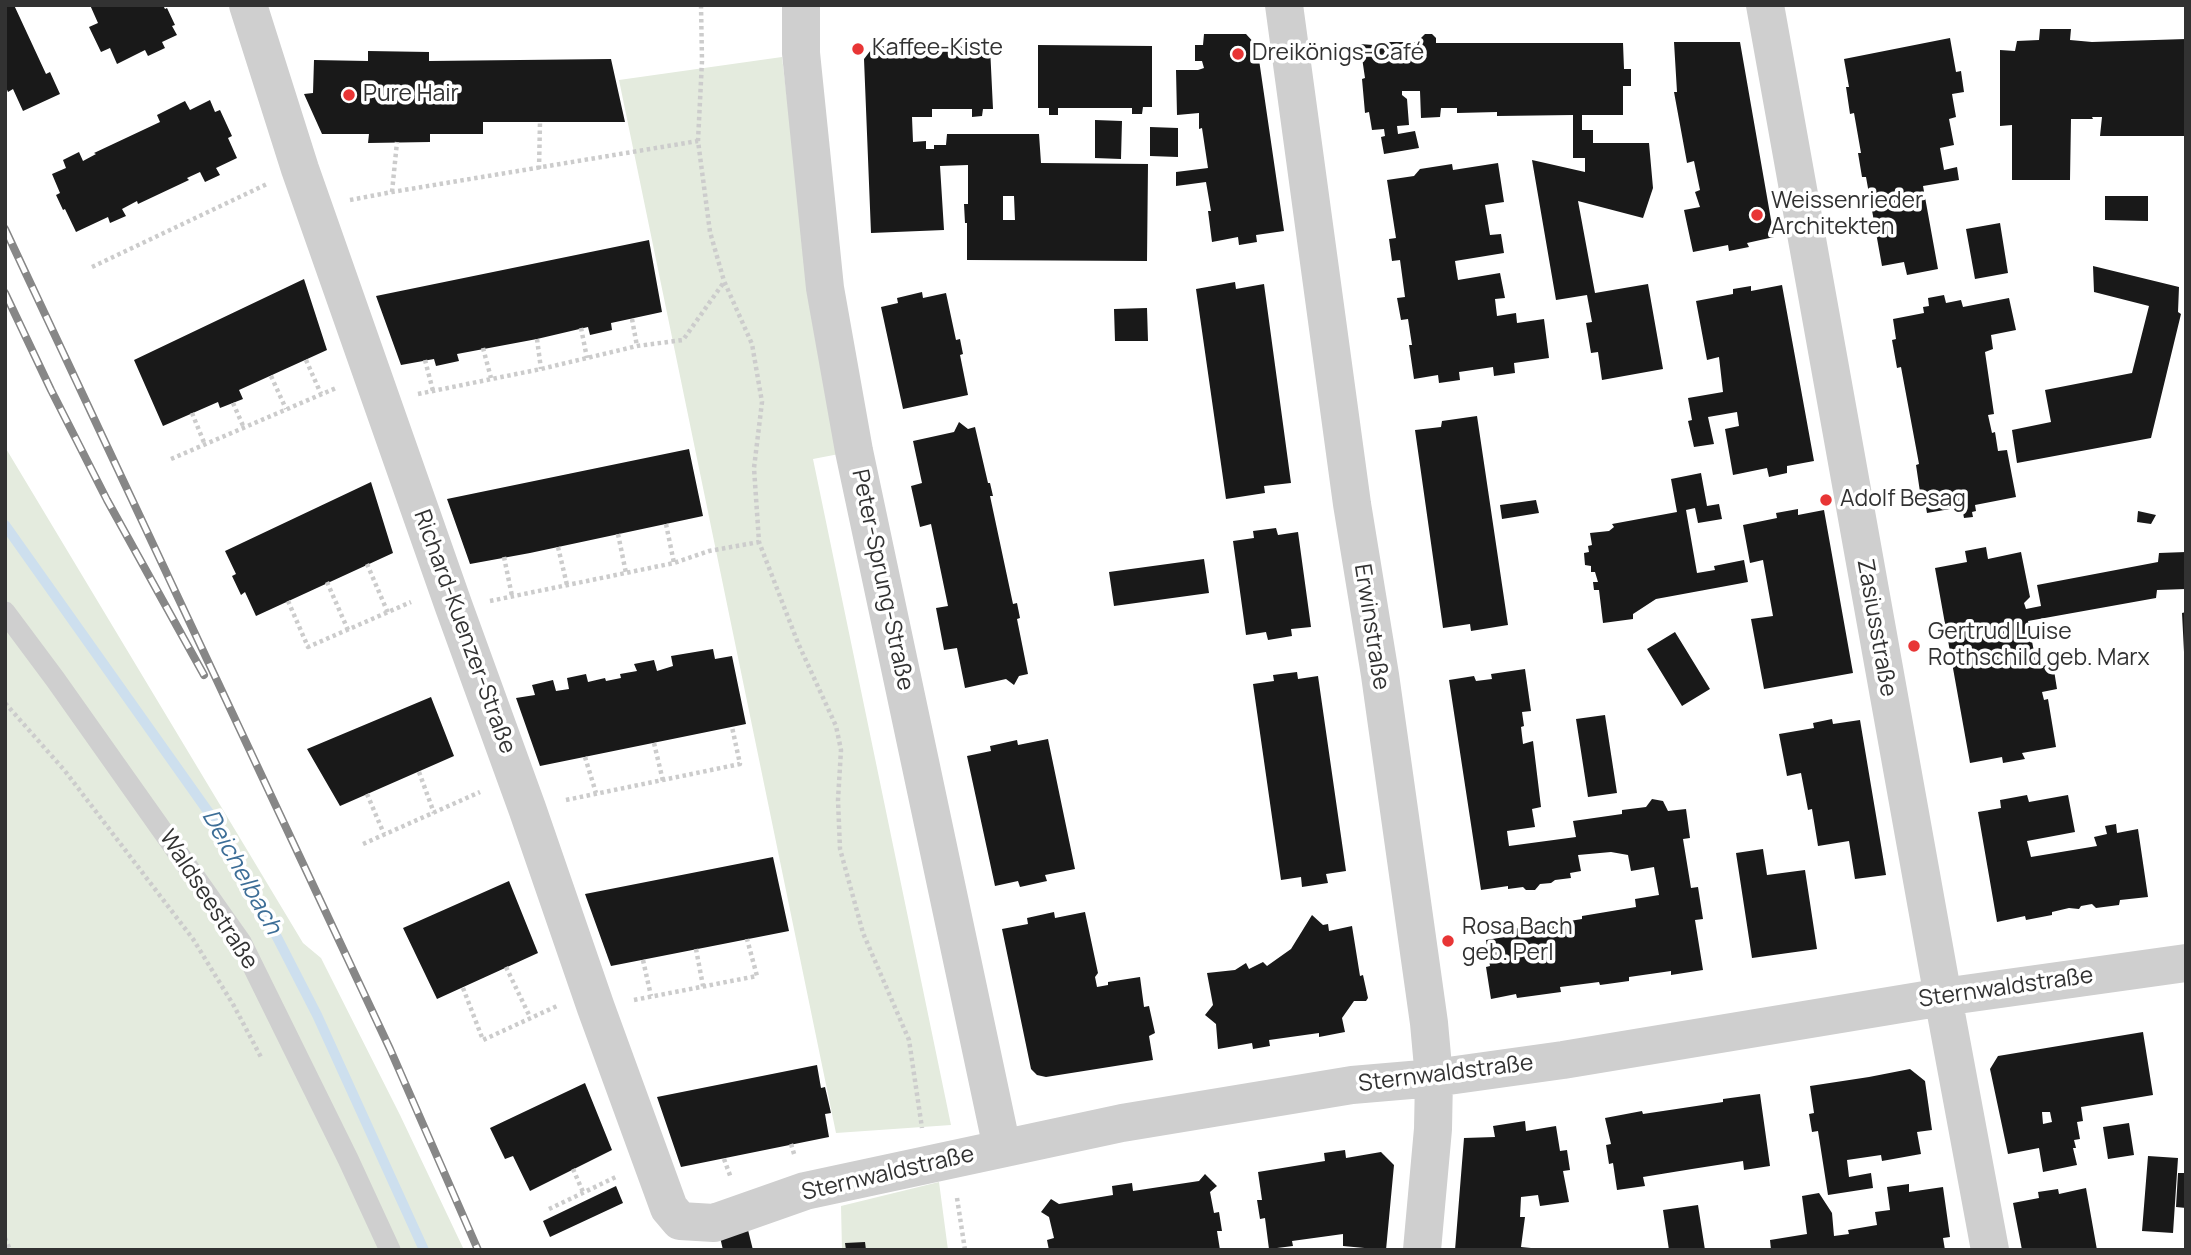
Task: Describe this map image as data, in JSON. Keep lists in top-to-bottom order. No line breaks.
{"streets":{"street":["Peter-Sprung-Straße","Erwinstraße","Zasiusstraße","Richard-Kuenzer-Straße","Sternwaldstraße"],"lane":["Waldseestraße"]},"crossings":[["Peter-Sprung-Straße","Sternwaldstraße"],["Erwinstraße","Sternwaldstraße"],["Zasiusstraße","Sternwaldstraße"],["Richard-Kuenzer-Straße","Sternwaldstraße"]],"water":["Deichelbach"],"places":["Kaffee-Kiste","Dreikönigs-Café","Pure Hair","Weissenrieder Architekten","Adolf Besag","Gertrud Luise Rothschild geb. Marx","Rosa Bach geb. Perl"]}
